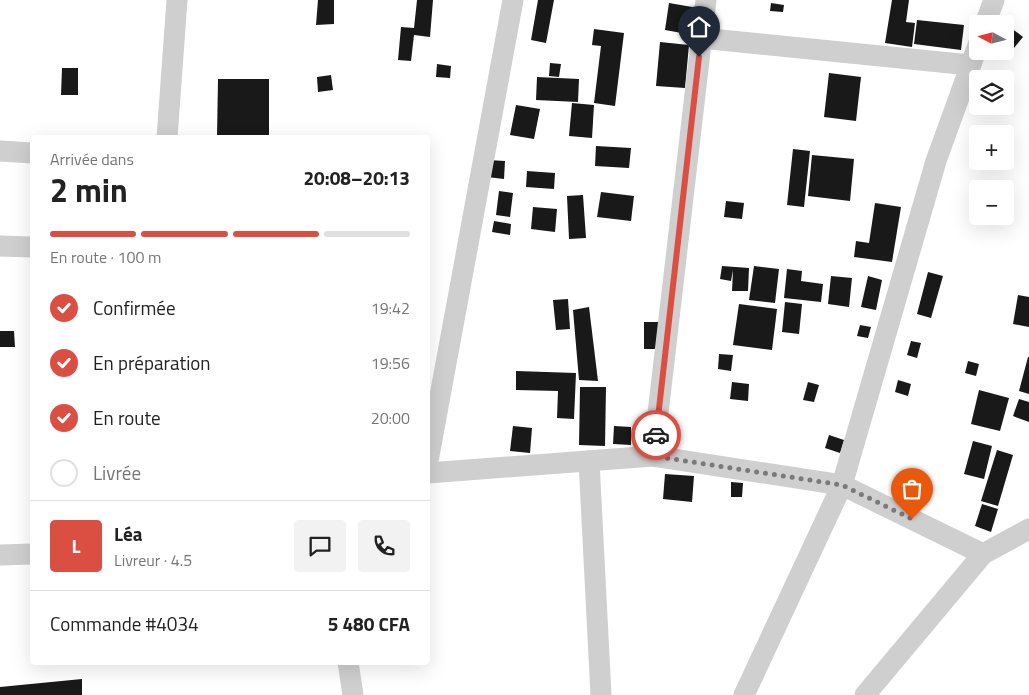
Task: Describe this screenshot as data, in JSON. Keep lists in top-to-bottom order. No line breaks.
{"north":"left","page":{"map_buttons":["+","−"],"heading":["2 min","Arrivée dans","20:08–20:13"],"panel":["Léa","Livreur · 4.5","Commande #4034","5 480 CFA"],"bar":"En route · 100 m","list":[["Confirmée","19:42"],["En préparation","19:56"],["En route","20:00"],"Livrée"],"round":"L"}}
